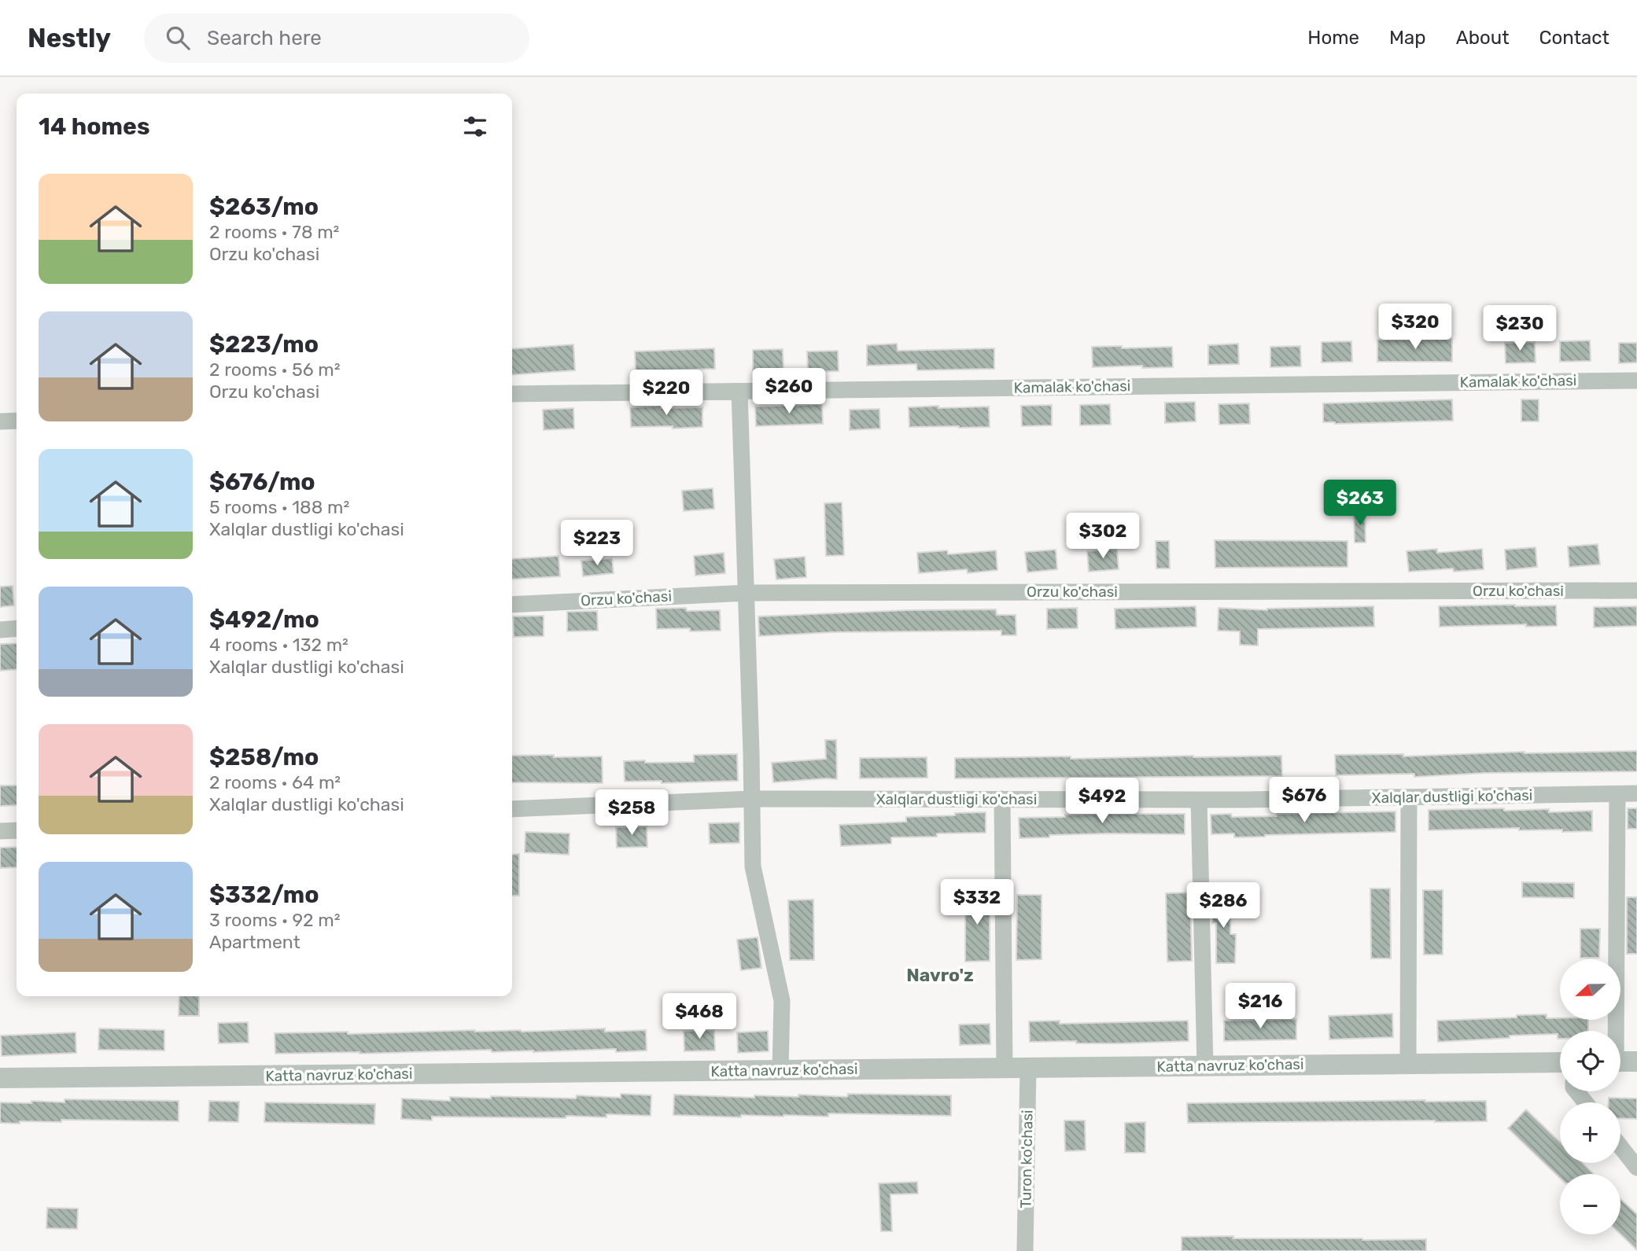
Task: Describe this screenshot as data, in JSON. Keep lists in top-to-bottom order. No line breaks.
{"streets":{"street":["Kamalak ko'chasi","Orzu ko'chasi","Xalqlar dustligi ko'chasi","Katta navruz ko'chasi","Turon ko'chasi"]},"crossings":[["Katta navruz ko'chasi","Turon ko'chasi"]],"districts":["Navro'z"],"north":"left","page":{"header":"Nestly","search":"Search here","nav":["Home","Map","About","Contact"],"heading":"14 homes","list":[{"name":"$263/mo","note":"2 rooms · 78 m² · Orzu ko'chasi"},{"name":"$223/mo","note":"2 rooms · 56 m² · Orzu ko'chasi"},{"name":"$676/mo","note":"5 rooms · 188 m² · Xalqlar dustligi ko'chasi"},{"name":"$492/mo","note":"4 rooms · 132 m² · Xalqlar dustligi ko'chasi"},{"name":"$258/mo","note":"2 rooms · 64 m² · Xalqlar dustligi ko'chasi"},{"name":"$332/mo","note":"3 rooms · 92 m² · Apartment"}],"price":["$320","$230","$260","$220","$263","$302","$223","$676","$492","$258","$332","$286","$216","$468"],"map_buttons":["+","−"]}}
